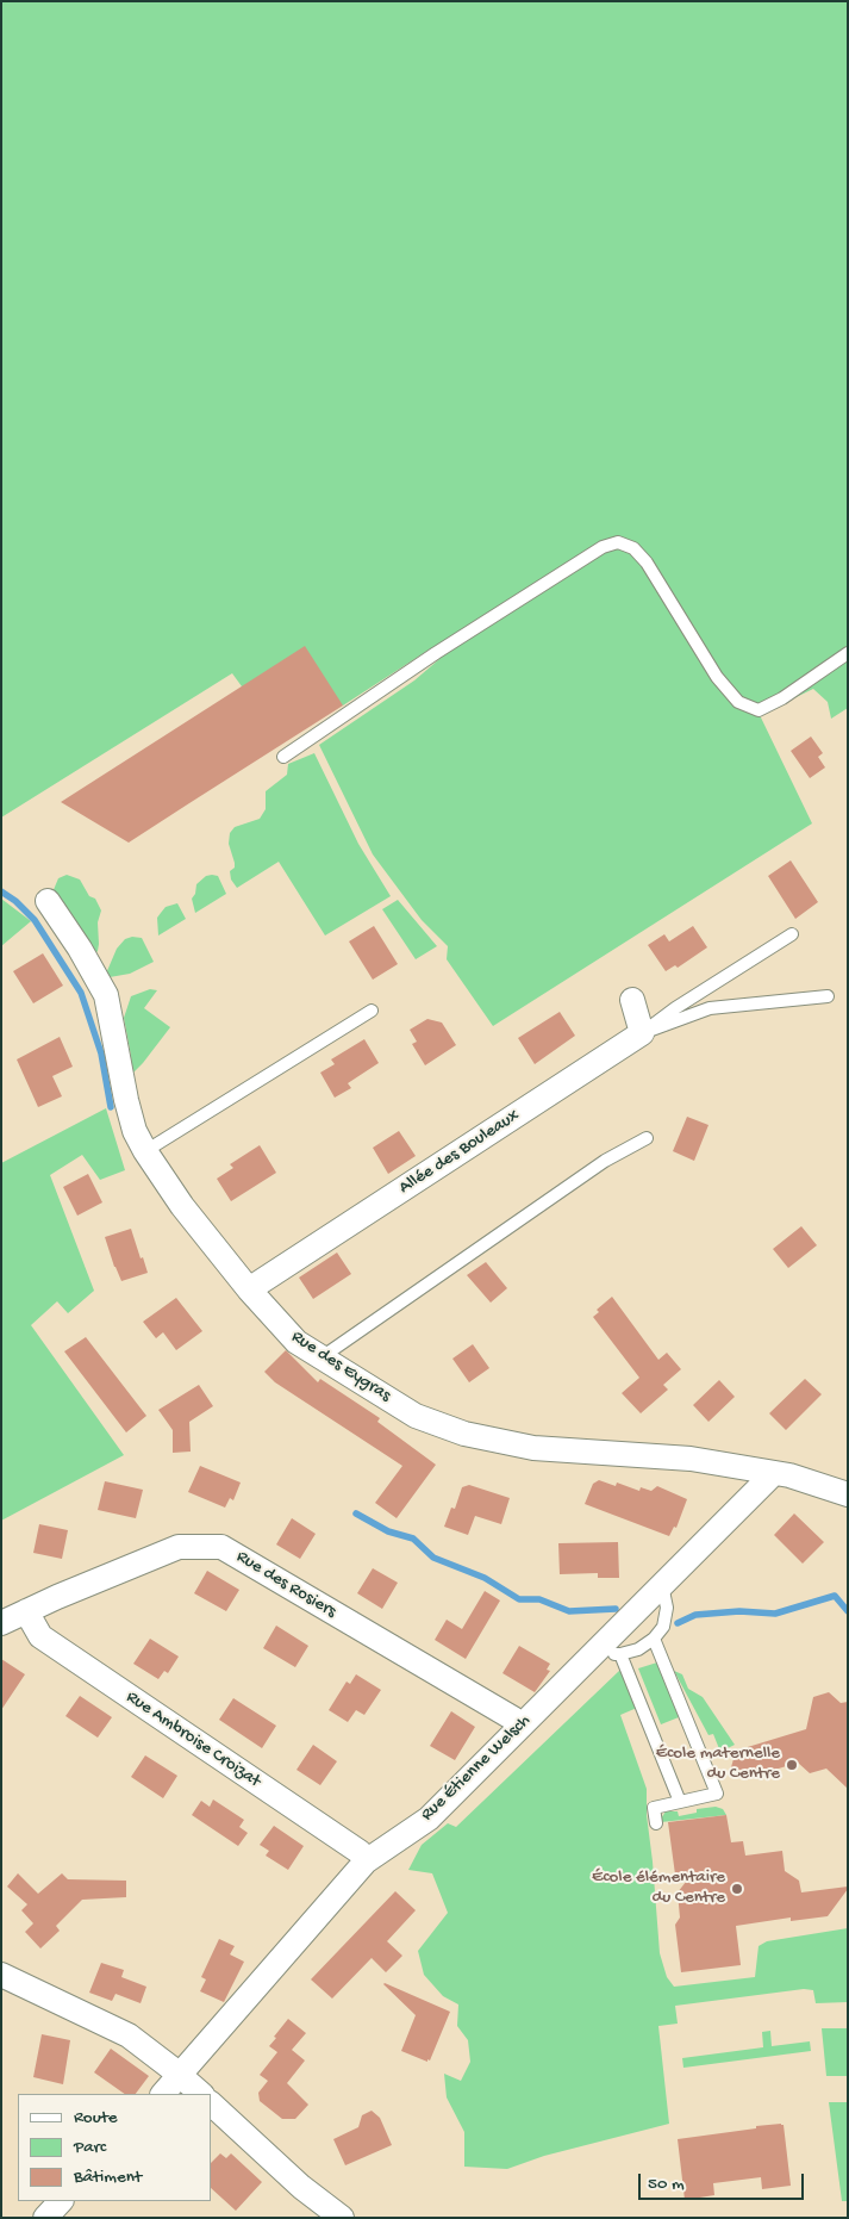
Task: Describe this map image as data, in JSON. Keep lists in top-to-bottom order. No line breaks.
{"streets":{"street":["Allée des Bouleaux","Rue des Eygras","Rue des Rosiers","Rue Ambroise Croizat","Rue Étienne Welsch"]},"crossings":[["Allée des Bouleaux","Rue des Eygras"],["Rue des Eygras","Rue Étienne Welsch"],["Rue des Rosiers","Rue Ambroise Croizat"],["Rue des Rosiers","Rue Étienne Welsch"],["Rue Ambroise Croizat","Rue Étienne Welsch"]],"places":["École maternelle du Centre","École élémentaire du Centre"],"legend":["Route","Parc","Bâtiment"],"scale_bar":"50 m"}
